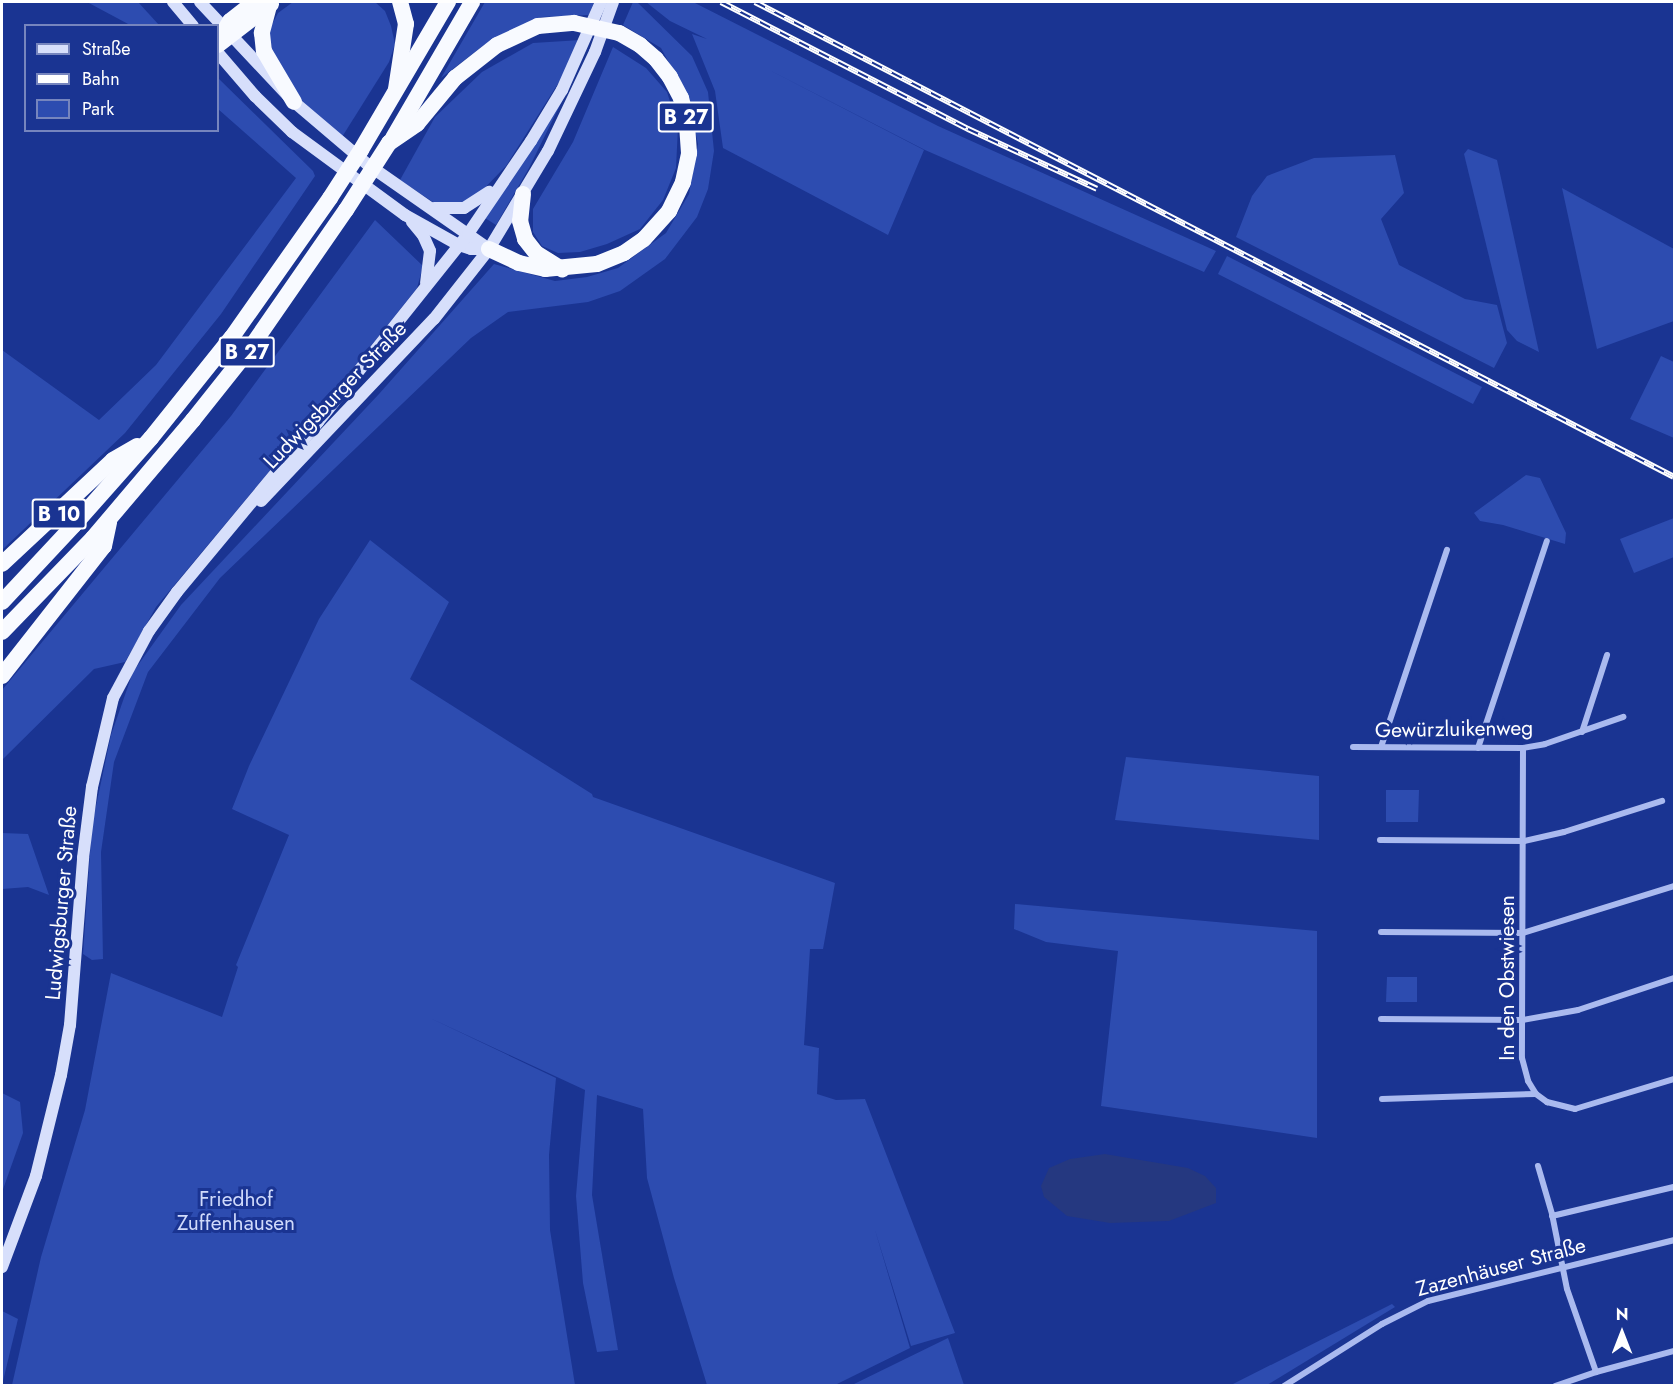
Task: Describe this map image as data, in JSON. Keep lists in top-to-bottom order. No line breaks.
{"streets":{"highway":["B 27","B 10"],"main road":["Ludwigsburger Straße"],"street":["Gewürzluikenweg","In den Obstwiesen","Zazenhäuser Straße"]},"crossings":[["B 27","Ludwigsburger Straße"],["B 27","B 10"],["Gewürzluikenweg","In den Obstwiesen"]],"parks":["Friedhof Zuffenhausen"],"legend":["Straße","Bahn","Park"],"north":"top"}
